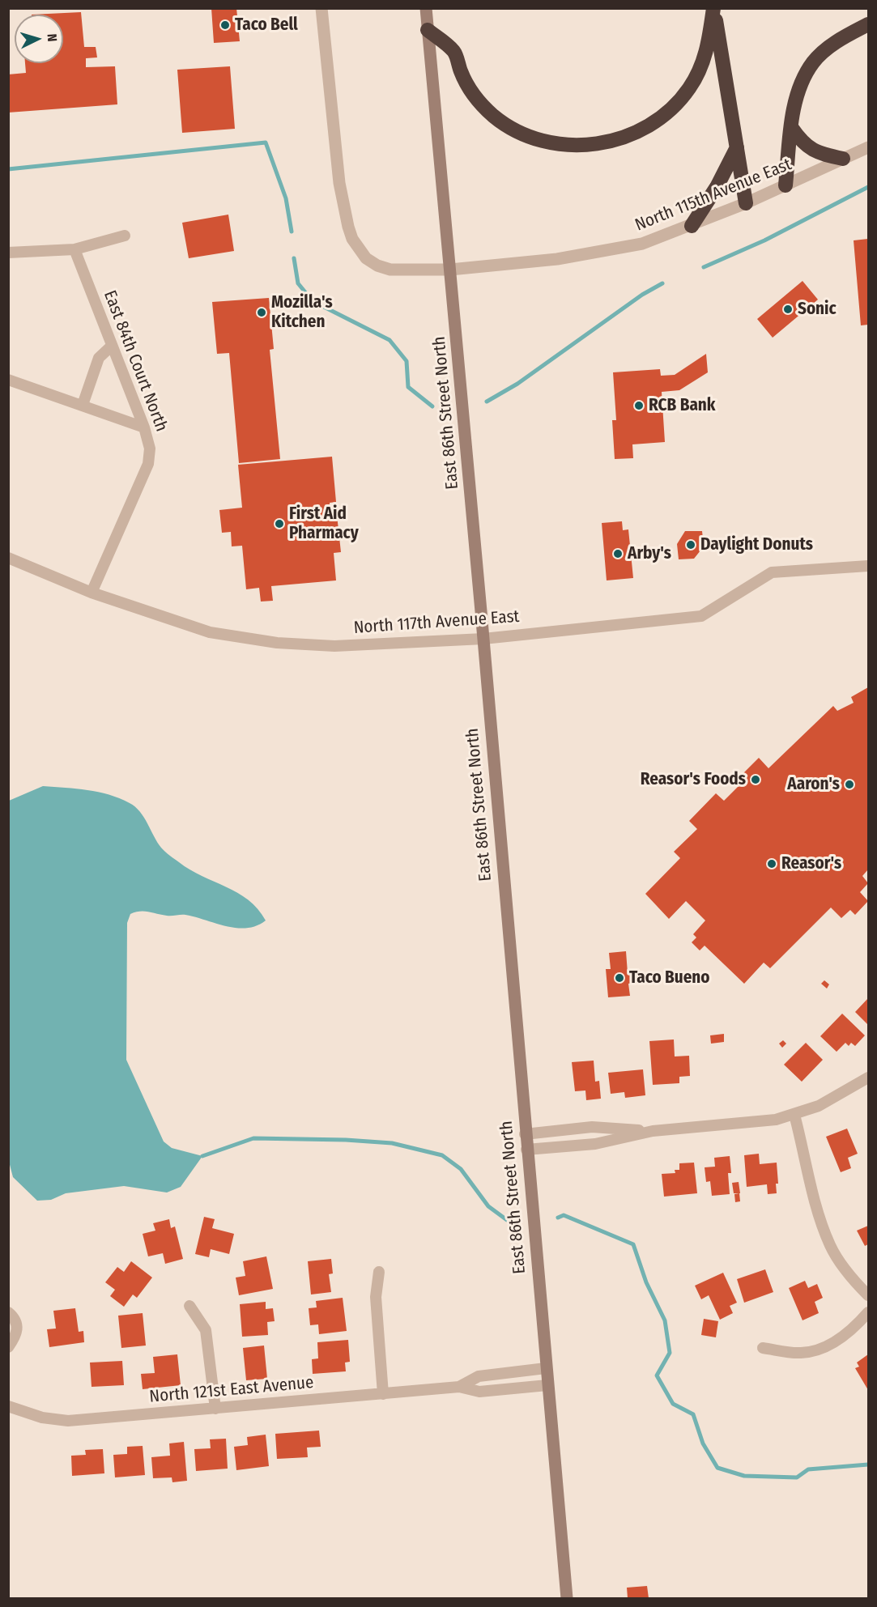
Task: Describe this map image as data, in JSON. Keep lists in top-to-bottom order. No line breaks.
{"streets":{"main road":["East 86th Street North"],"street":["North 115th Avenue East","East 84th Court North","North 117th Avenue East","North 121st East Avenue"]},"crossings":[["North 115th Avenue East","East 86th Street North"],["East 84th Court North","North 117th Avenue East"],["East 86th Street North","North 117th Avenue East"],["East 86th Street North","North 121st East Avenue"]],"places":["Taco Bell","Sonic","Mozilla's Kitchen","RCB Bank","First Aid Pharmacy","Daylight Donuts","Arby's","Reasor's Foods","Aaron's","Reasor's","Taco Bueno"],"north":"right"}
